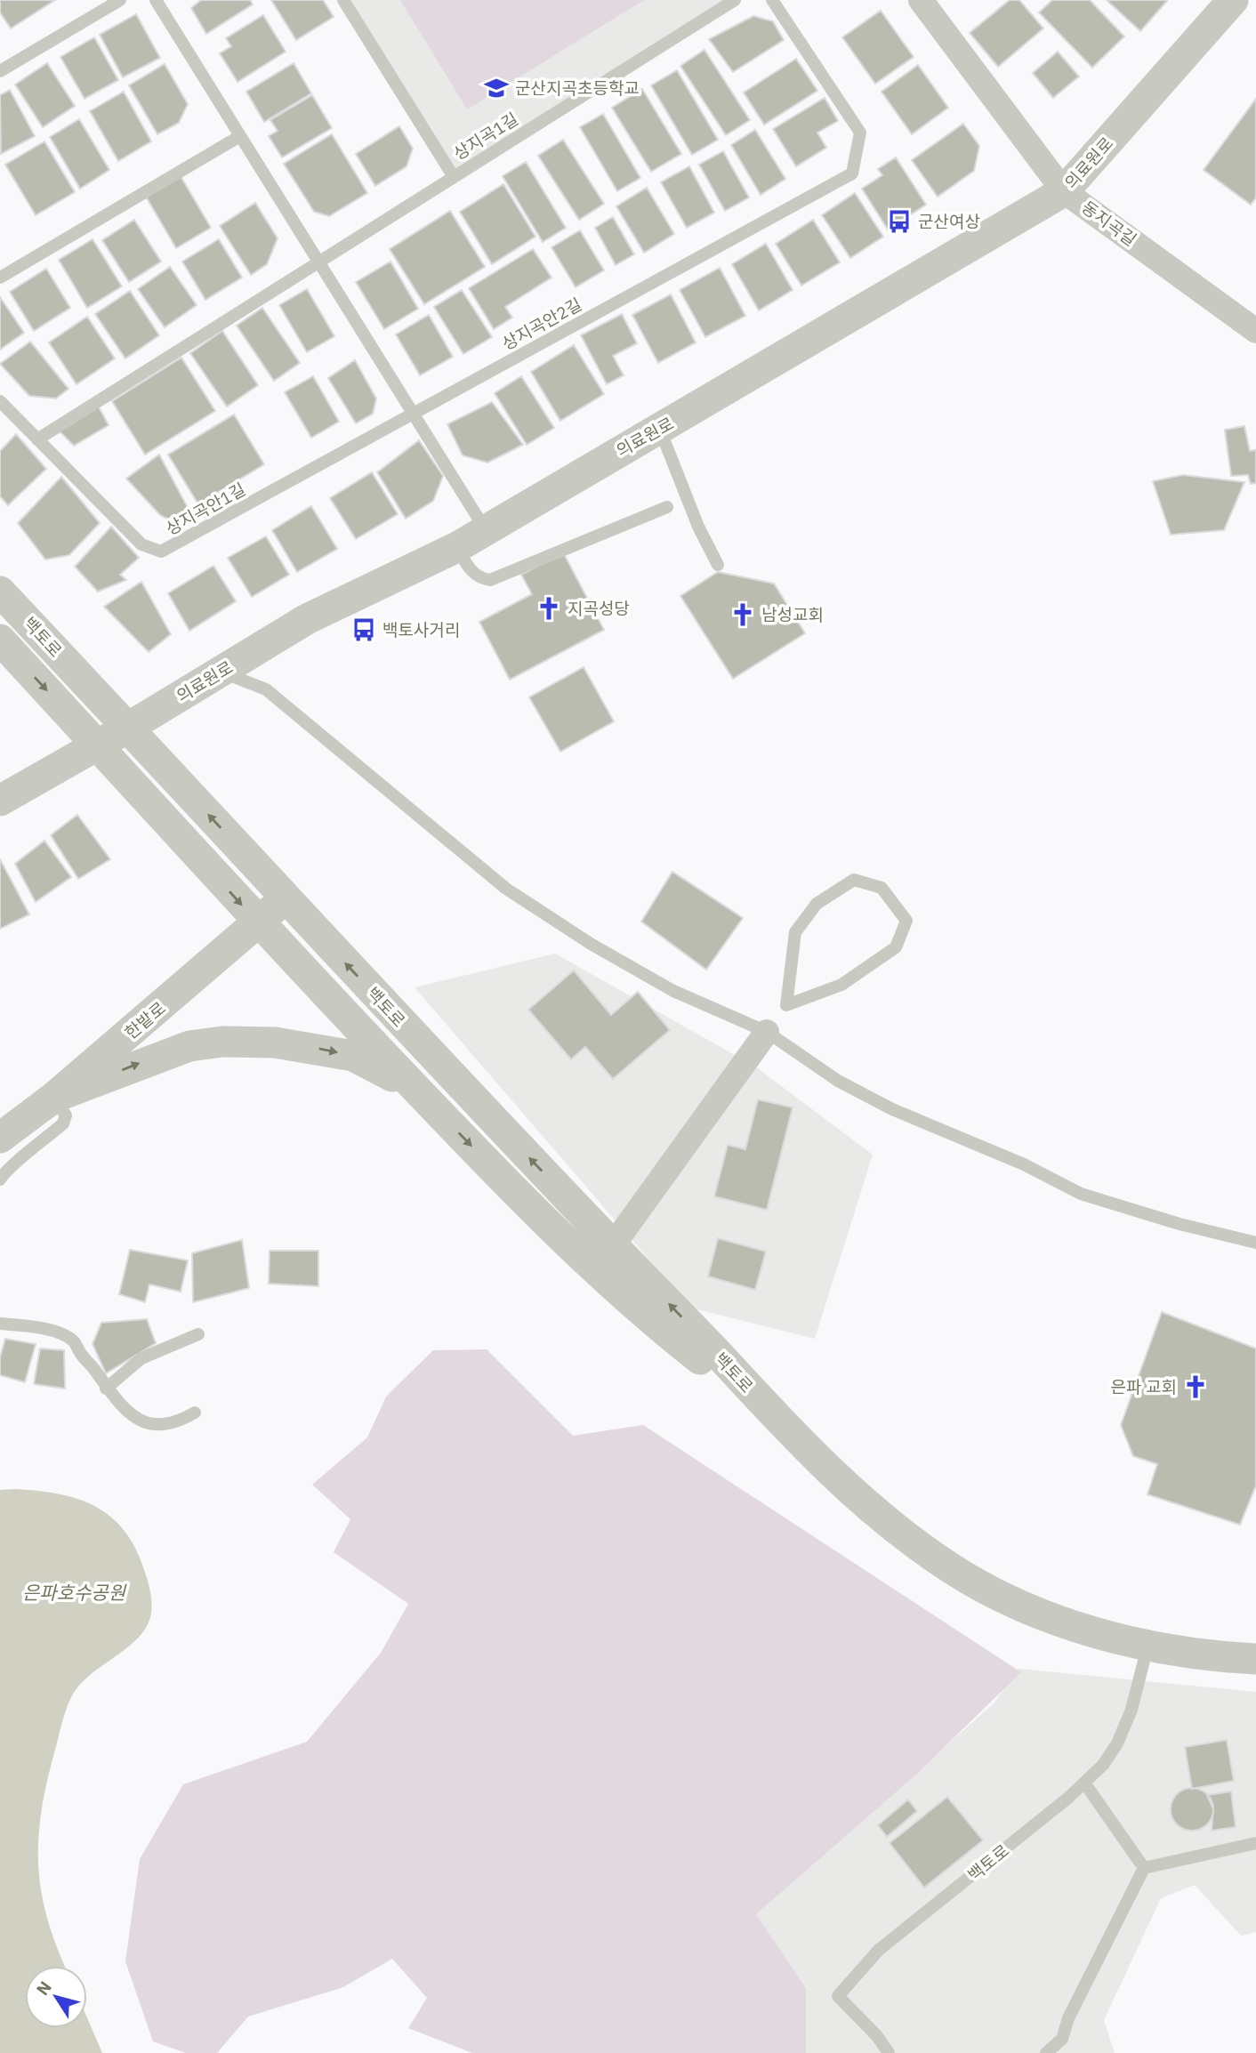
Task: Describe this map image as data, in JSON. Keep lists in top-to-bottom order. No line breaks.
{"streets":{"street":["의료원로","동지곡길","백토로","한밭로"],"lane":["상지곡1길","상지곡안2길","상지곡안1길"]},"crossings":[["의료원로","동지곡길"],["의료원로","백토로"],["상지곡안2길","상지곡안1길"],["백토로","한밭로"]],"water":["은파호수공원"],"places":{"school or university":["군산지곡초등학교"],"bus stop":["군산여상","백토사거리"],"church":["지곡성당","남성교회","은파 교회"]},"north":"top left"}
